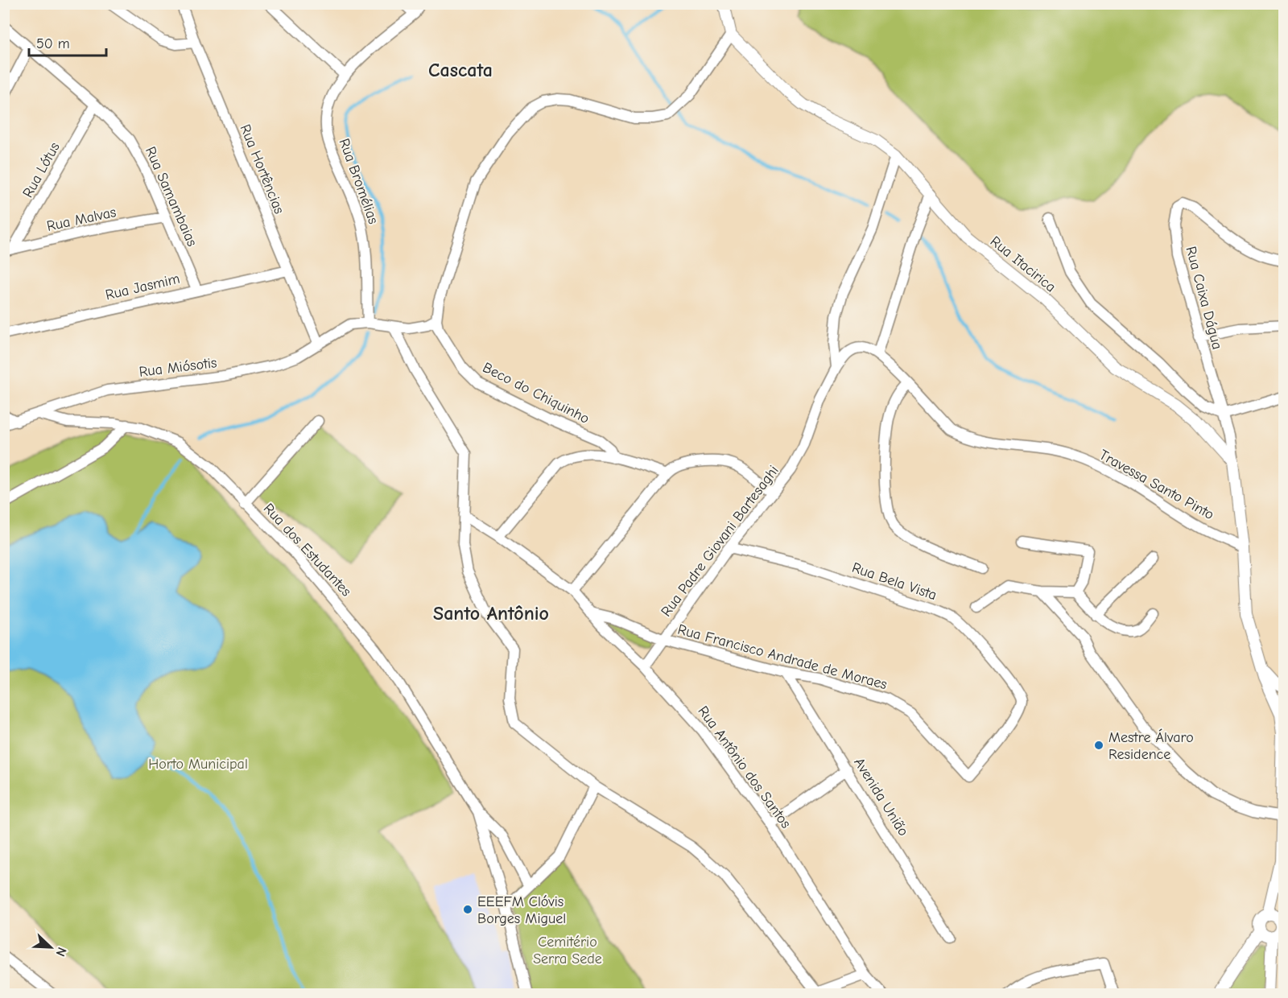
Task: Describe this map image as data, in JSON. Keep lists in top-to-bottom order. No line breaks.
{"streets":{"street":["Rua Hortências","Rua Lótus","Rua Bromélias","Rua Samambaias","Rua Malvas","Rua Itacirica","Rua Jasmim","Rua Caixa Dágua","Rua Miósotis","Beco do Chiquinho","Travessa Santo Pinto","Rua Padre Giovani Bartesaghi","Rua dos Estudantes","Rua Bela Vista","Rua Francisco Andrade de Moraes","Rua Antônio dos Santos","Avenida União"]},"crossings":[["Rua Hortências","Rua Jasmim"],["Rua Hortências","Rua Miósotis"],["Rua Lótus","Rua Samambaias"],["Rua Lótus","Rua Malvas"],["Rua Samambaias","Rua Malvas"],["Rua Samambaias","Rua Jasmim"],["Rua Itacirica","Rua Caixa Dágua"],["Rua Miósotis","Rua dos Estudantes"],["Travessa Santo Pinto","Rua Padre Giovani Bartesaghi"],["Rua Padre Giovani Bartesaghi","Rua Bela Vista"],["Rua Padre Giovani Bartesaghi","Rua Francisco Andrade de Moraes"],["Rua Padre Giovani Bartesaghi","Rua Antônio dos Santos"],["Rua Bela Vista","Rua Francisco Andrade de Moraes"],["Rua Francisco Andrade de Moraes","Rua Antônio dos Santos"],["Rua Francisco Andrade de Moraes","Avenida União"]],"districts":["Cascata","Santo Antônio"],"parks":["Horto Municipal","Cemitério Serra Sede"],"places":["Mestre Álvaro Residence","EEEFM Clóvis Borges Miguel"],"scale_bar":"50 m","north":"bottom right"}
